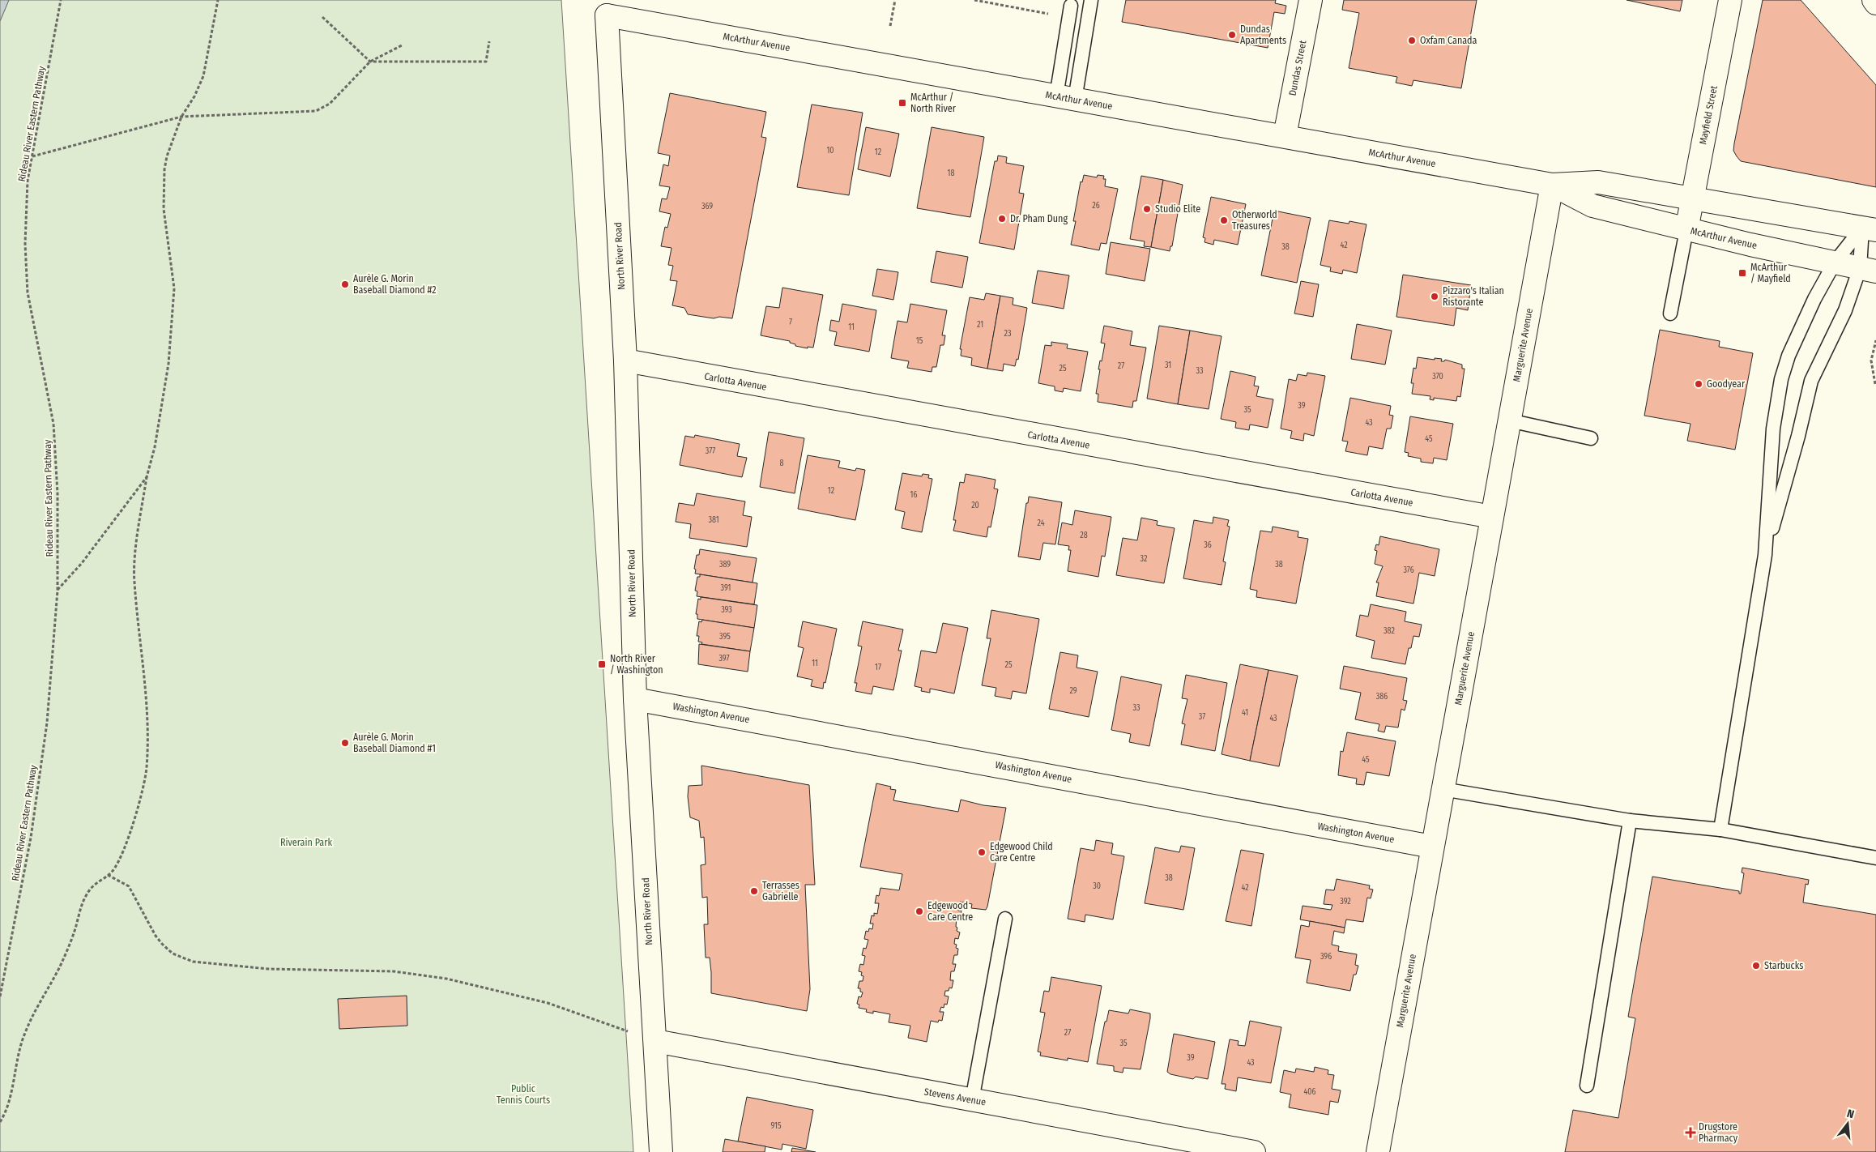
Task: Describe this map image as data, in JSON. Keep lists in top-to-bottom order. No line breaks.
{"streets":{"street":["McArthur Avenue","Dundas Street","Mayfield Street","North River Road","Marguerite Avenue","Carlotta Avenue","Washington Avenue","Stevens Avenue"],"path":["Rideau River Eastern Pathway"]},"crossings":[["McArthur Avenue","Dundas Street"],["McArthur Avenue","Mayfield Street"],["McArthur Avenue","North River Road"],["McArthur Avenue","Marguerite Avenue"],["North River Road","Carlotta Avenue"],["North River Road","Washington Avenue"],["North River Road","Stevens Avenue"],["Marguerite Avenue","Carlotta Avenue"],["Marguerite Avenue","Washington Avenue"]],"parks":["Riverain Park","Public Tennis Courts"],"places":{"other":["Dundas Apartments","Oxfam Canada","Studio Elite","Dr. Pham Dung","Otherworld Treasures","Aurèle G. Morin Baseball Diamond #2","Pizzaro's Italian Ristorante","Goodyear","Aurèle G. Morin Baseball Diamond #1","Edgewood Child Care Centre","Terrasses Gabrielle","Edgewood Care Centre","Starbucks"],"transit":["McArthur / North River","McArthur / Mayfield","North River / Washington"],"health":["Drugstore Pharmacy"]},"house_numbers":["10","12","18","26","369","42","38","7","21","11","23","15","31","27","25","33","370","39","35","43","45","377","8","12","16","20","381","24","28","36","32","389","38","376","391","393","382","395","397","11","25","17","29","386","33","41","37","43","45","38","30","42","392","396","27","35","39","43","406","915"],"north":"top"}
